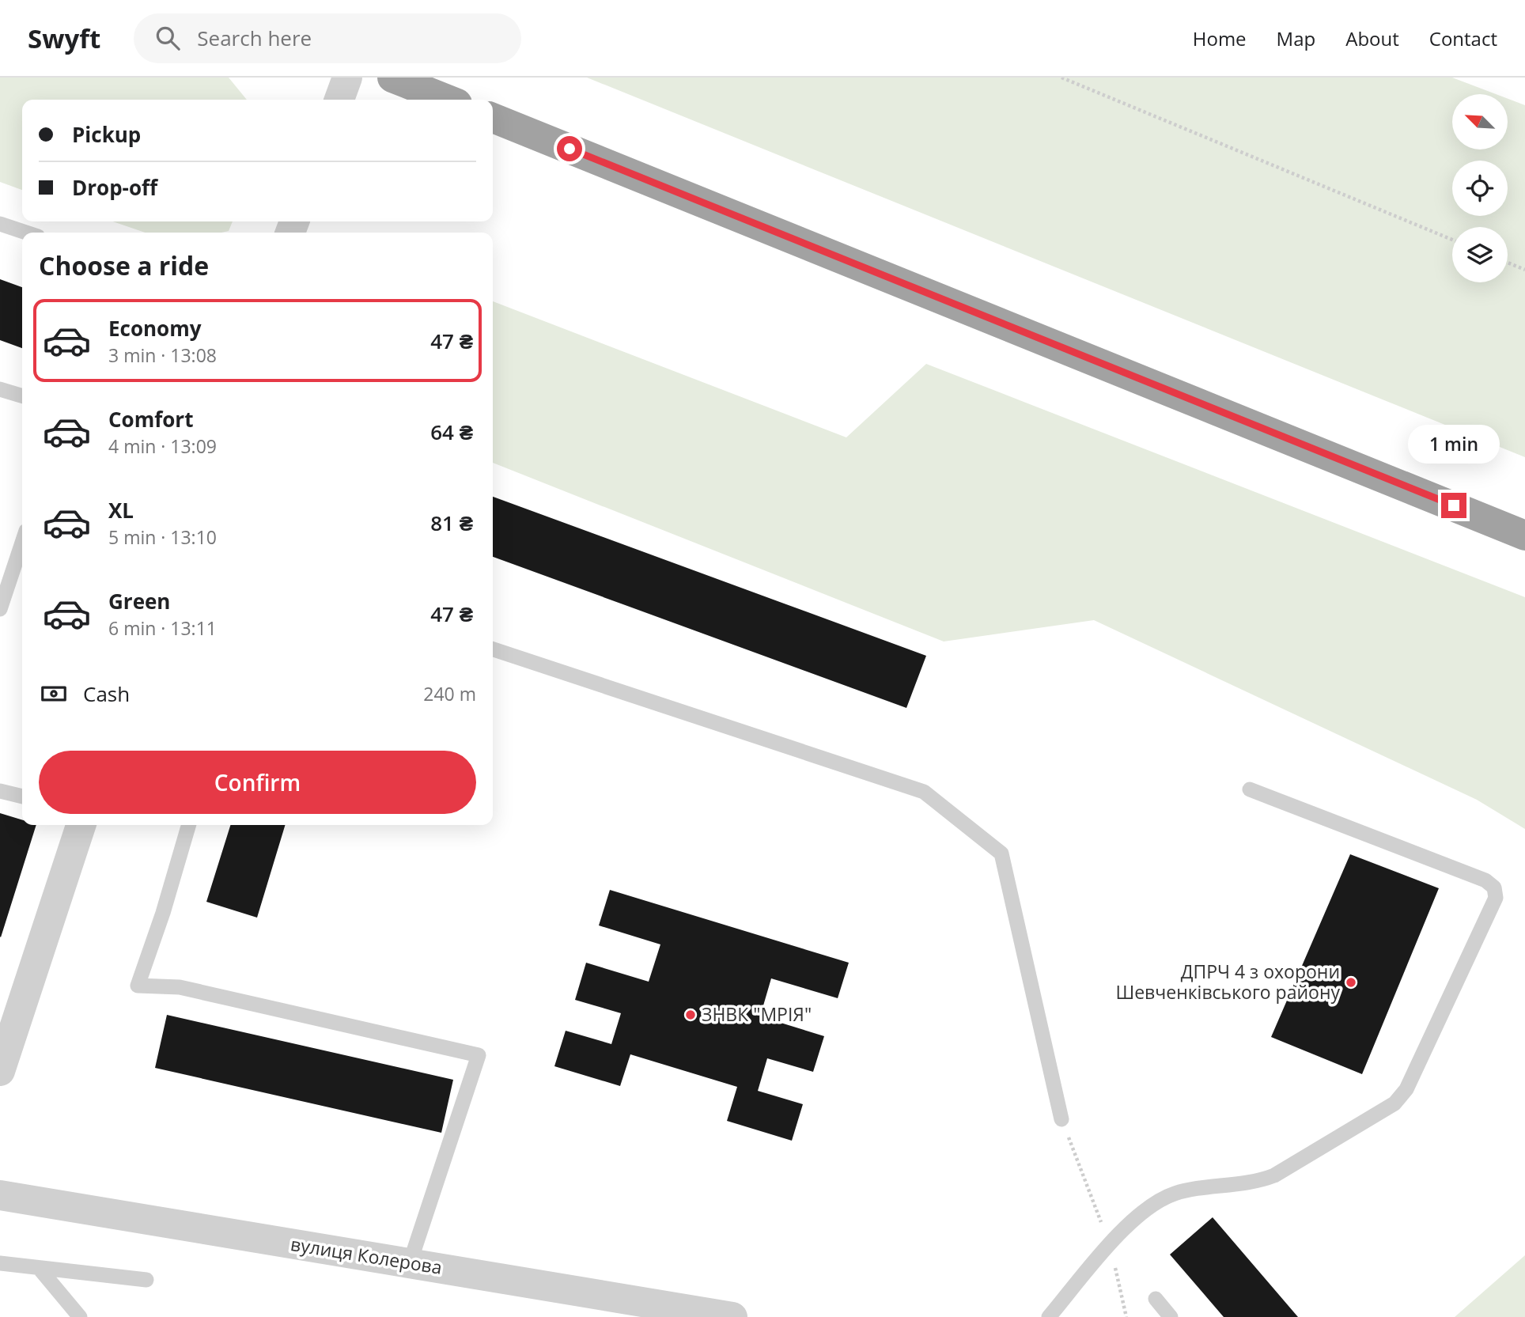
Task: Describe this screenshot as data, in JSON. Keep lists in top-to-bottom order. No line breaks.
{"streets":{"street":["вулиця Колерова"]},"places":["ДПРЧ 4 з охорони Шевченківського району","ЗНВК \"МРІЯ\""],"north":"top left","page":{"header":"Swyft","search":"Search here","nav":["Home","Map","About","Contact"],"banner":["Pickup","Drop-off"],"heading":"Choose a ride","list":[{"name":"Economy","note":"3 min · 13:08","value":"47 ₴"},{"name":"Comfort","note":"4 min · 13:09","value":"64 ₴"},{"name":"XL","note":"5 min · 13:10","value":"81 ₴"},{"name":"Green","note":"6 min · 13:11","value":"47 ₴"}],"bubble":"1 min","pay":["Cash","240 m"],"buttons":"Confirm"}}
